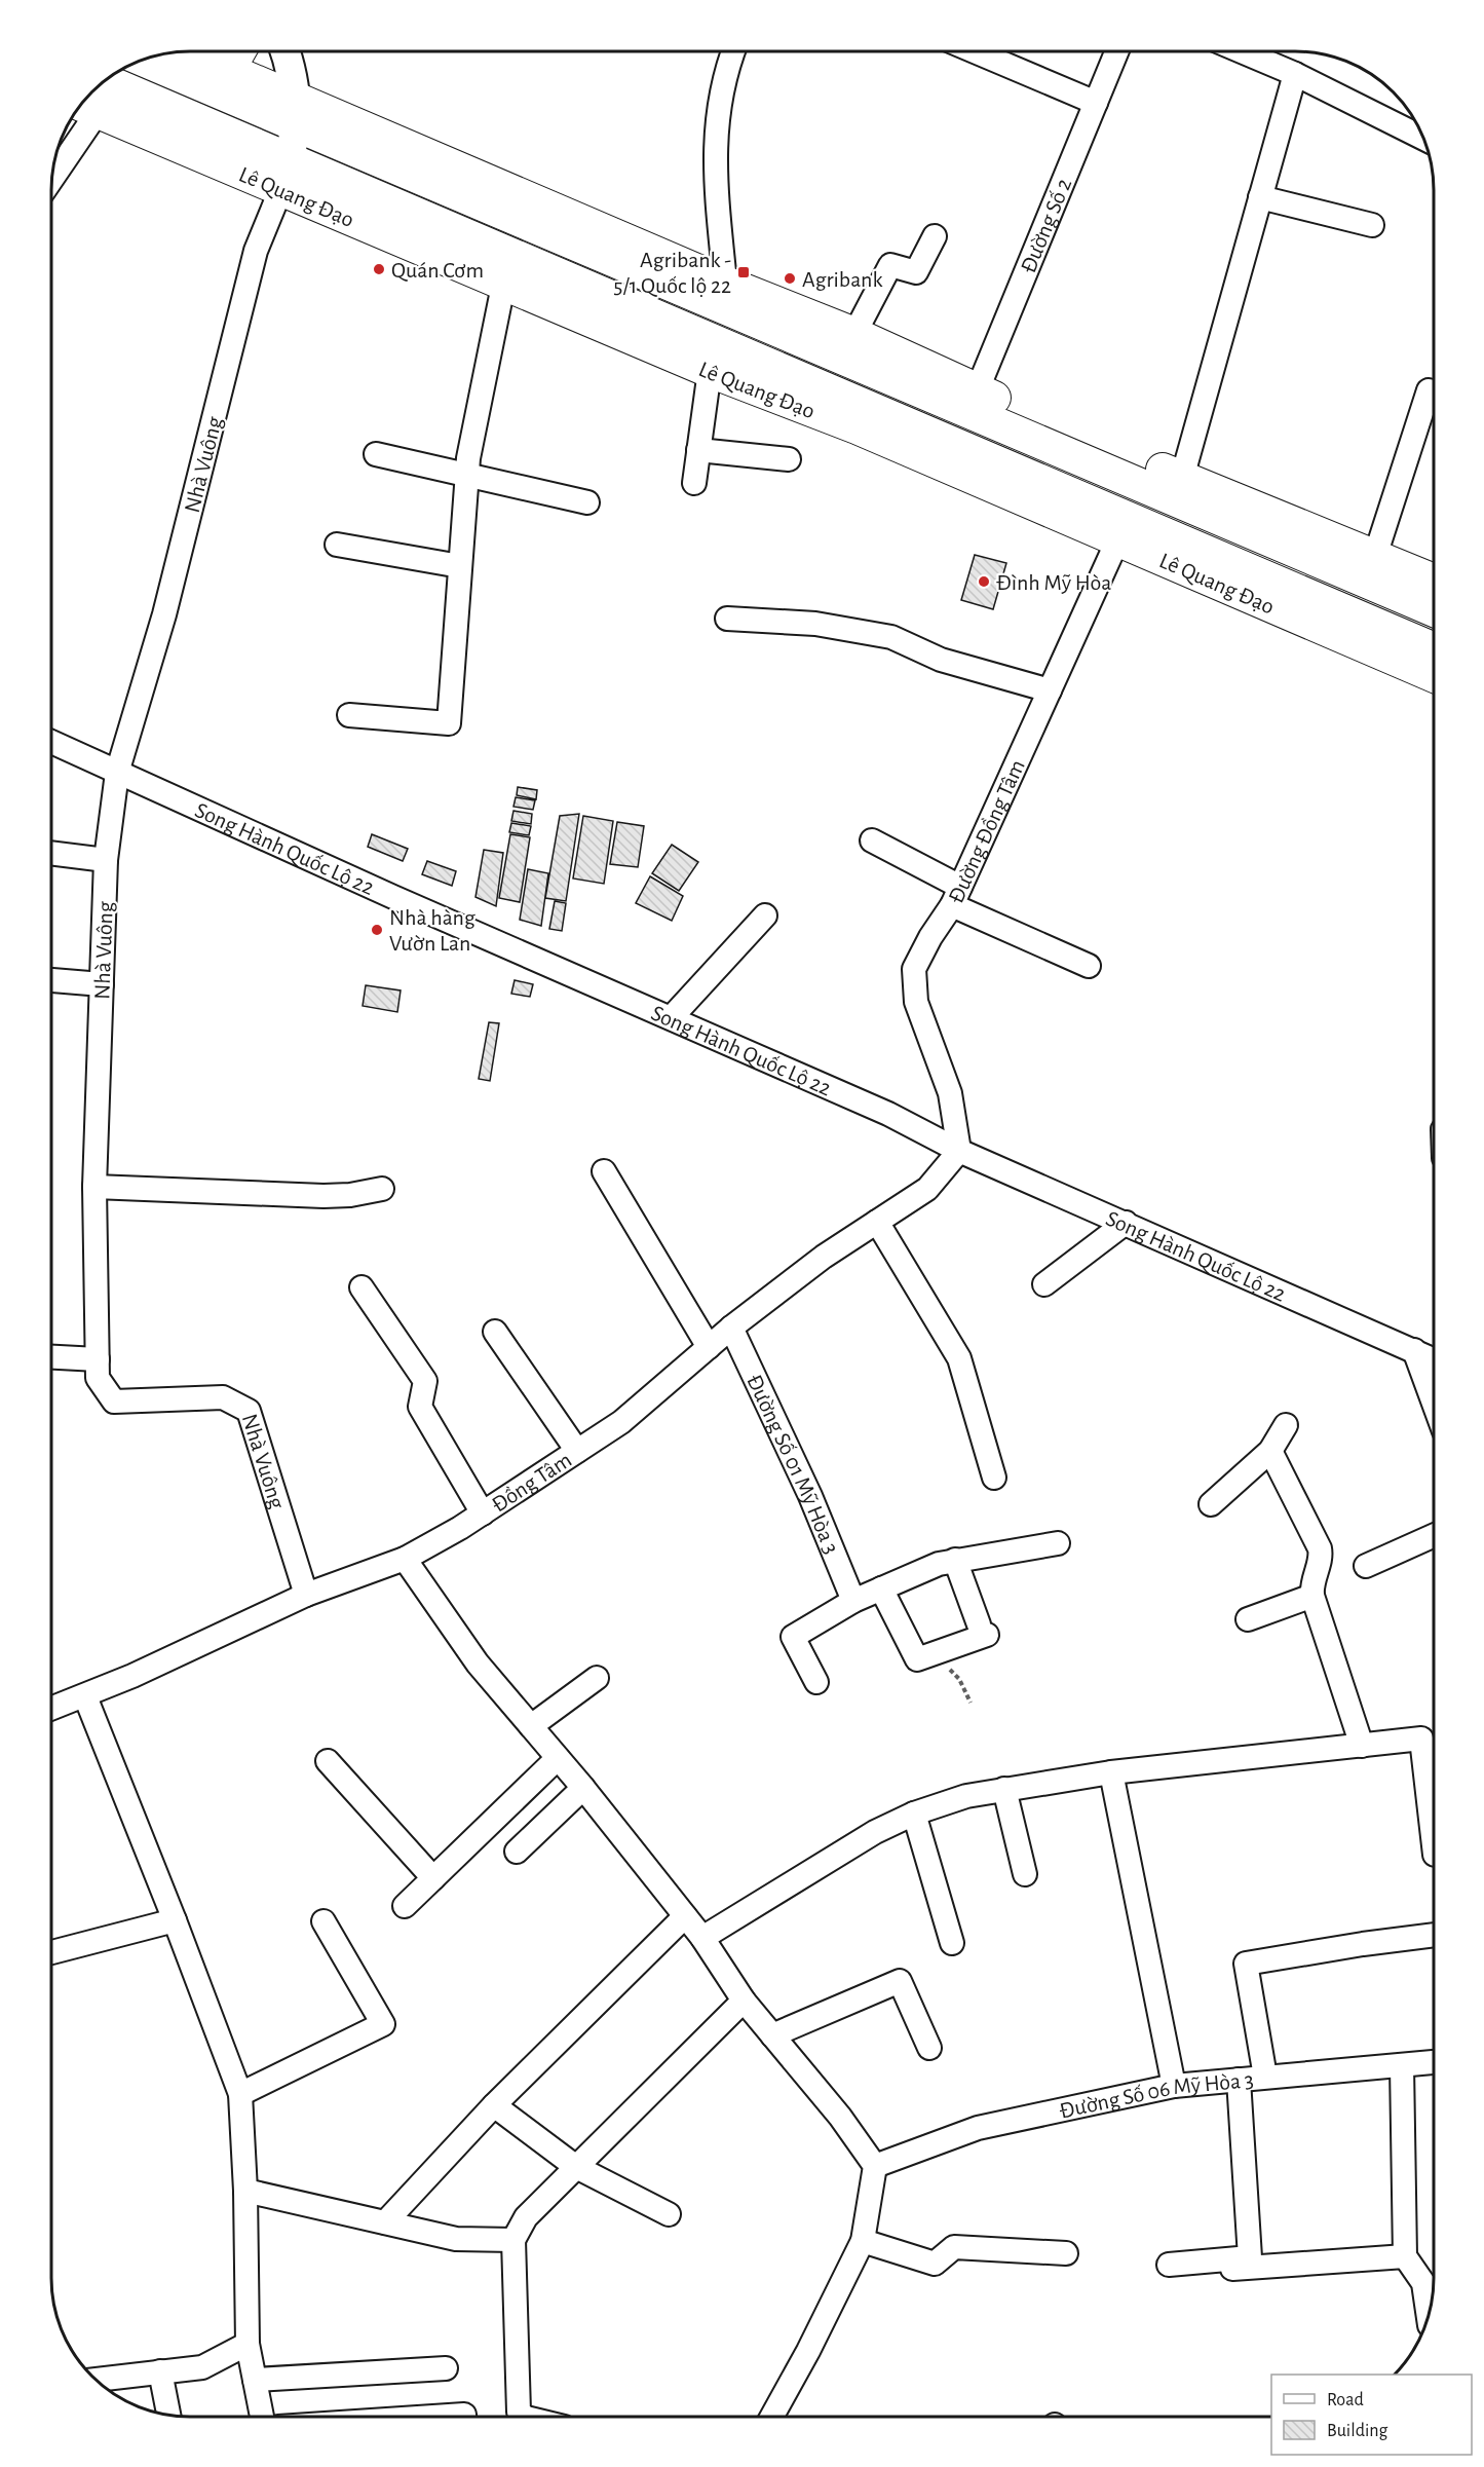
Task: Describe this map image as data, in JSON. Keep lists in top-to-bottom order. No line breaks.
{"streets":{"highway":["Lê Quang Đạo"],"street":["Đường Số 2","Nhà Vuông","Đường Đồng Tâm","Song Hành Quốc Lộ 22","Đường Số 01 Mỹ Hòa 3","Đồng Tâm","Đường Số 06 Mỹ Hòa 3"]},"crossings":[["Lê Quang Đạo","Nhà Vuông"],["Lê Quang Đạo","Đường Đồng Tâm"],["Nhà Vuông","Song Hành Quốc Lộ 22"],["Nhà Vuông","Đồng Tâm"],["Đường Đồng Tâm","Song Hành Quốc Lộ 22"],["Đường Đồng Tâm","Đồng Tâm"],["Song Hành Quốc Lộ 22","Đồng Tâm"],["Đường Số 01 Mỹ Hòa 3","Đồng Tâm"]],"places":{"other":["Quán Cơm","Agribank","Đình Mỹ Hòa","Nhà hàng Vườn Lan"],"transit":["Agribank - 5/1 Quốc lộ 22"]},"legend":["Road","Building"]}
